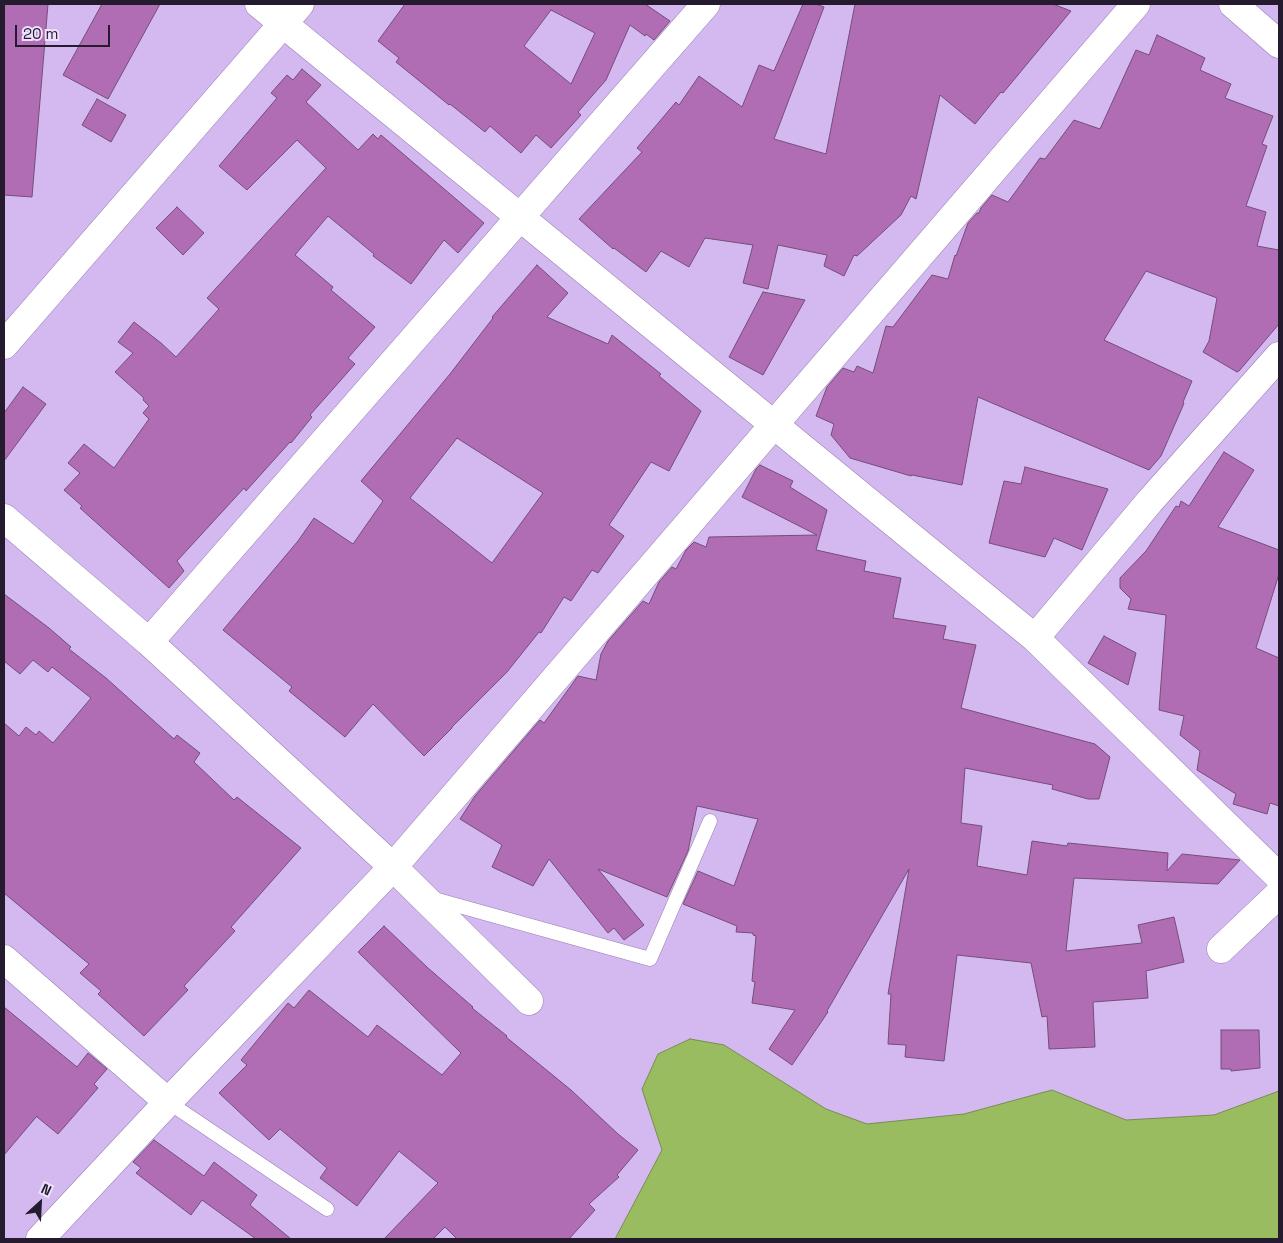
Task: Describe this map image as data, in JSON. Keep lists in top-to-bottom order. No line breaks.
{"scale_bar":"20 m","north":"top right"}
